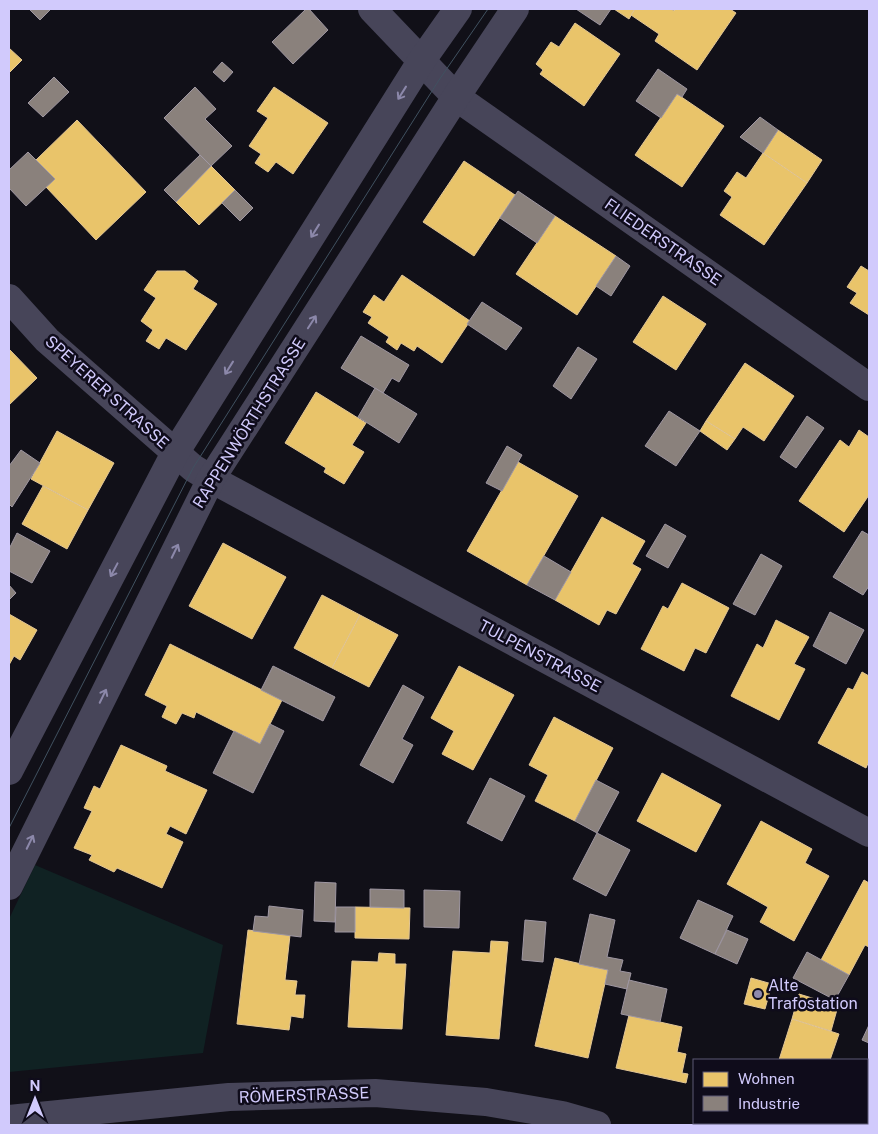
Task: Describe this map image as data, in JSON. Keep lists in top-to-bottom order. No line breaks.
{"streets":{"street":["FLIEDERSTRASSE","SPEYERER STRASSE","RAPPENWÖRTHSTRASSE","TULPENSTRASSE","RÖMERSTRASSE"]},"crossings":[["FLIEDERSTRASSE","RAPPENWÖRTHSTRASSE"],["SPEYERER STRASSE","RAPPENWÖRTHSTRASSE"],["SPEYERER STRASSE","TULPENSTRASSE"],["RAPPENWÖRTHSTRASSE","TULPENSTRASSE"]],"places":["Alte Trafostation"],"legend":["Wohnen","Industrie"],"north":"top"}
